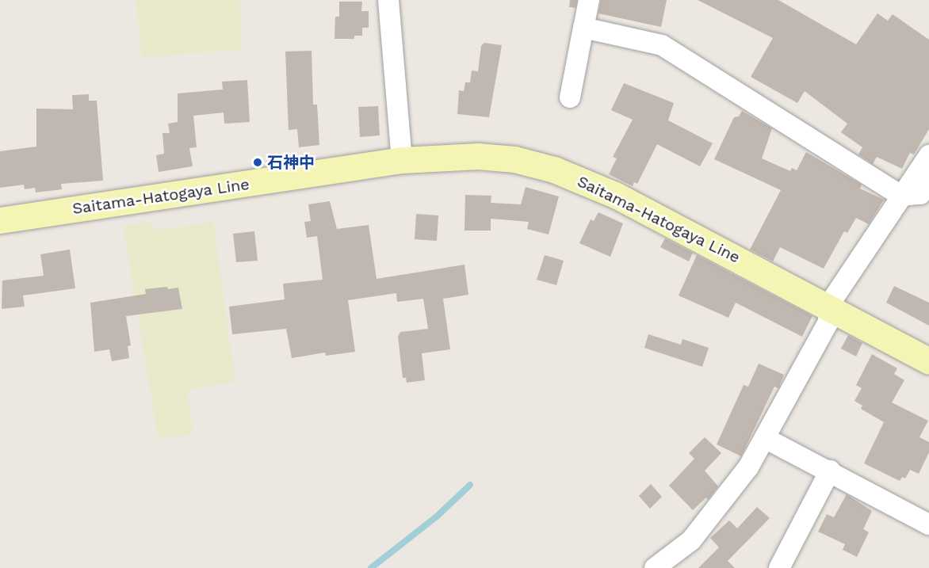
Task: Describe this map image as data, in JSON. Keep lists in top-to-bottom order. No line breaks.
{"streets":{"main road":["Saitama-Hatogaya Line"]},"places":["石神中"]}
